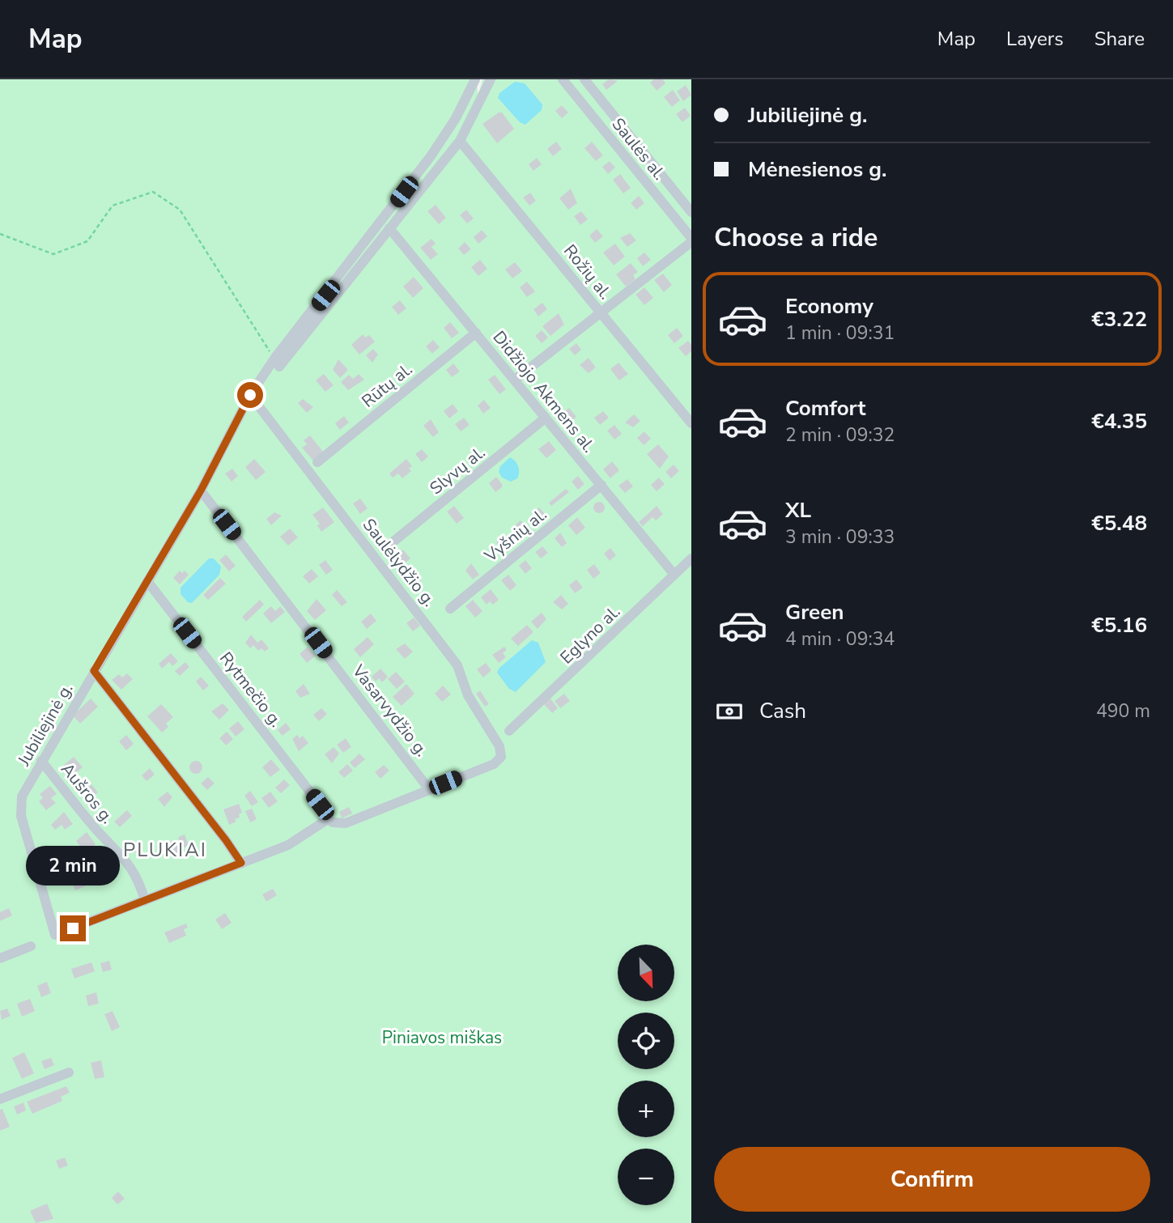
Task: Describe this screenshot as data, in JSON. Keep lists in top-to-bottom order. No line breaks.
{"streets":{"street":["Saulės al.","Rožių al.","Rūtų al.","Didžiojo Akmens al.","Slyvų al.","Vyšnių al.","Saulėlydžio g.","Eglyno al.","Rytmečio g.","Vasarvydžio g.","Jubiliejinė g.","Aušros g."]},"crossings":[["Rūtų al.","Didžiojo Akmens al."],["Didžiojo Akmens al.","Slyvų al."],["Didžiojo Akmens al.","Vyšnių al."],["Didžiojo Akmens al.","Eglyno al."],["Saulėlydžio g.","Vasarvydžio g."],["Saulėlydžio g.","Jubiliejinė g."],["Rytmečio g.","Jubiliejinė g."],["Vasarvydžio g.","Jubiliejinė g."],["Jubiliejinė g.","Aušros g."]],"districts":["PLUKIAI"],"parks":["Piniavos miškas"],"north":"bottom right","page":{"header":"Map","nav":["Map","Layers","Share"],"banner":["Jubiliejinė g.","Mėnesienos g."],"heading":"Choose a ride","list":[{"name":"Economy","note":"1 min · 09:31","value":"€3.22"},{"name":"Comfort","note":"2 min · 09:32","value":"€4.35"},{"name":"XL","note":"3 min · 09:33","value":"€5.48"},{"name":"Green","note":"4 min · 09:34","value":"€5.16"}],"pay":["Cash","490 m"],"bubble":"2 min","map_buttons":["+","−"],"buttons":"Confirm"}}
